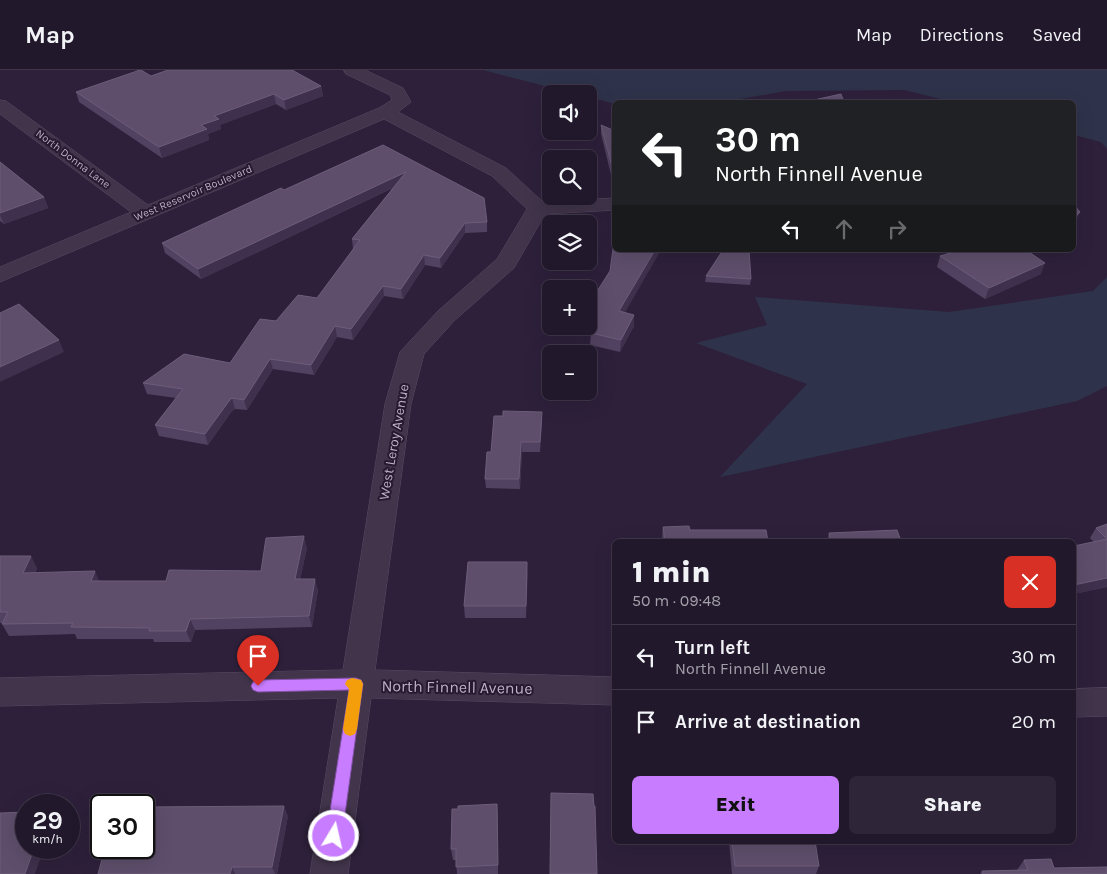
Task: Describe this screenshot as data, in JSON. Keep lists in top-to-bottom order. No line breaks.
{"streets":{"street":["North Donna Lane","West Reservoir Boulevard","West Leroy Avenue","North Finnell Avenue"]},"crossings":[["North Donna Lane","West Reservoir Boulevard"],["West Leroy Avenue","North Finnell Avenue"]],"page":{"header":"Map","nav":["Map","Directions","Saved"],"map_buttons":["+","−"],"turn":["30 m","North Finnell Avenue"],"heading":["1 min","50 m · 09:48"],"list":[{"name":"Turn left","note":"North Finnell Avenue","value":"30 m"},{"name":"Arrive at destination","value":"20 m"}],"buttons":["Exit","Share"],"speed":"29 km/h","limit":"30"}}
